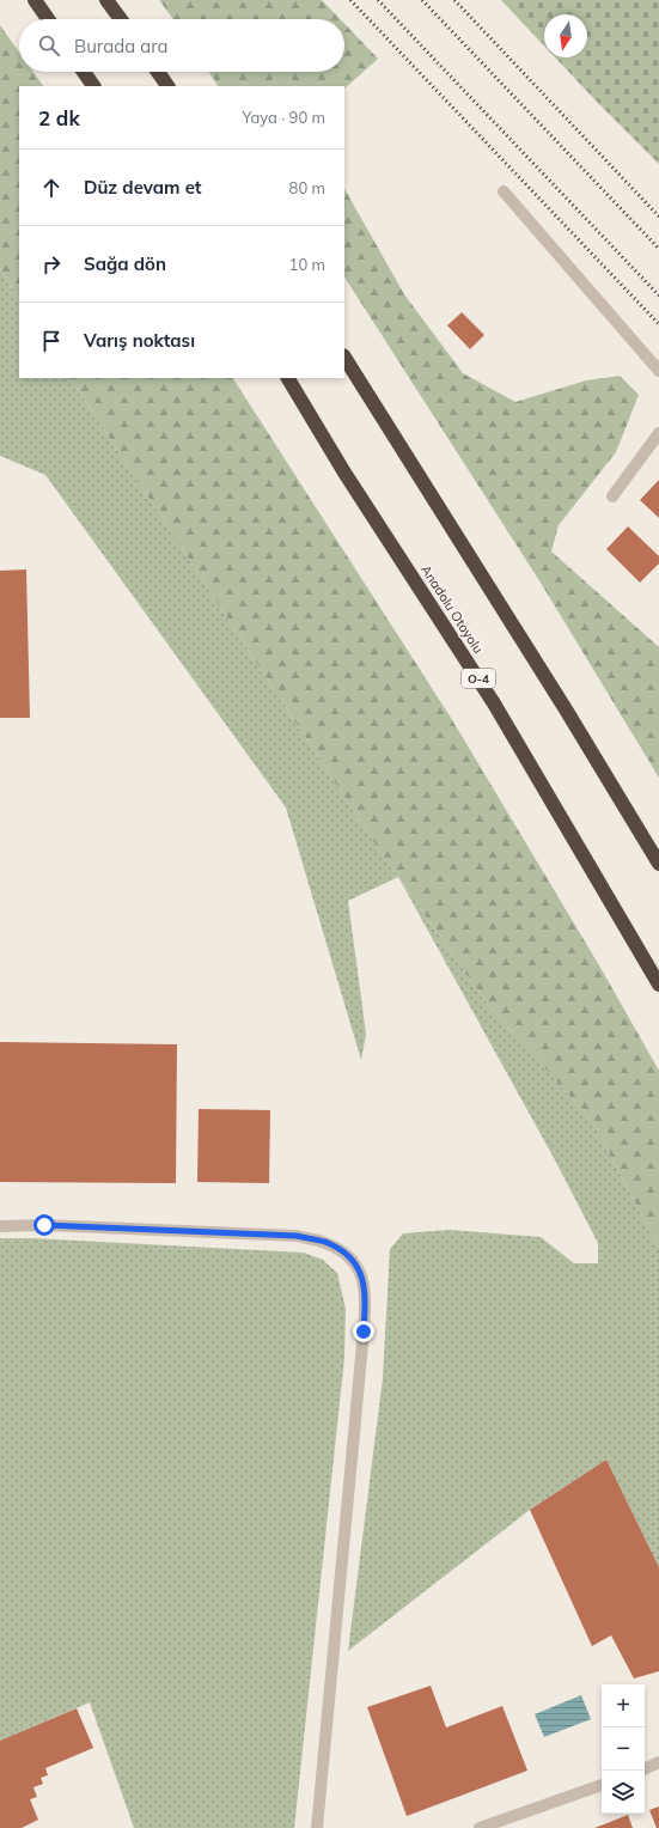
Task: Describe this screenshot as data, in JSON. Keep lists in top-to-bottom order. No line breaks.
{"streets":{"highway":["Anadolu Otoyolu","O-4"]},"north":"bottom","page":{"search":"Burada ara","heading":["2 dk","Yaya · 90 m"],"list":[["Düz devam et","80 m"],["Sağa dön","10 m"],"Varış noktası"],"map_buttons":["+","−"]}}
